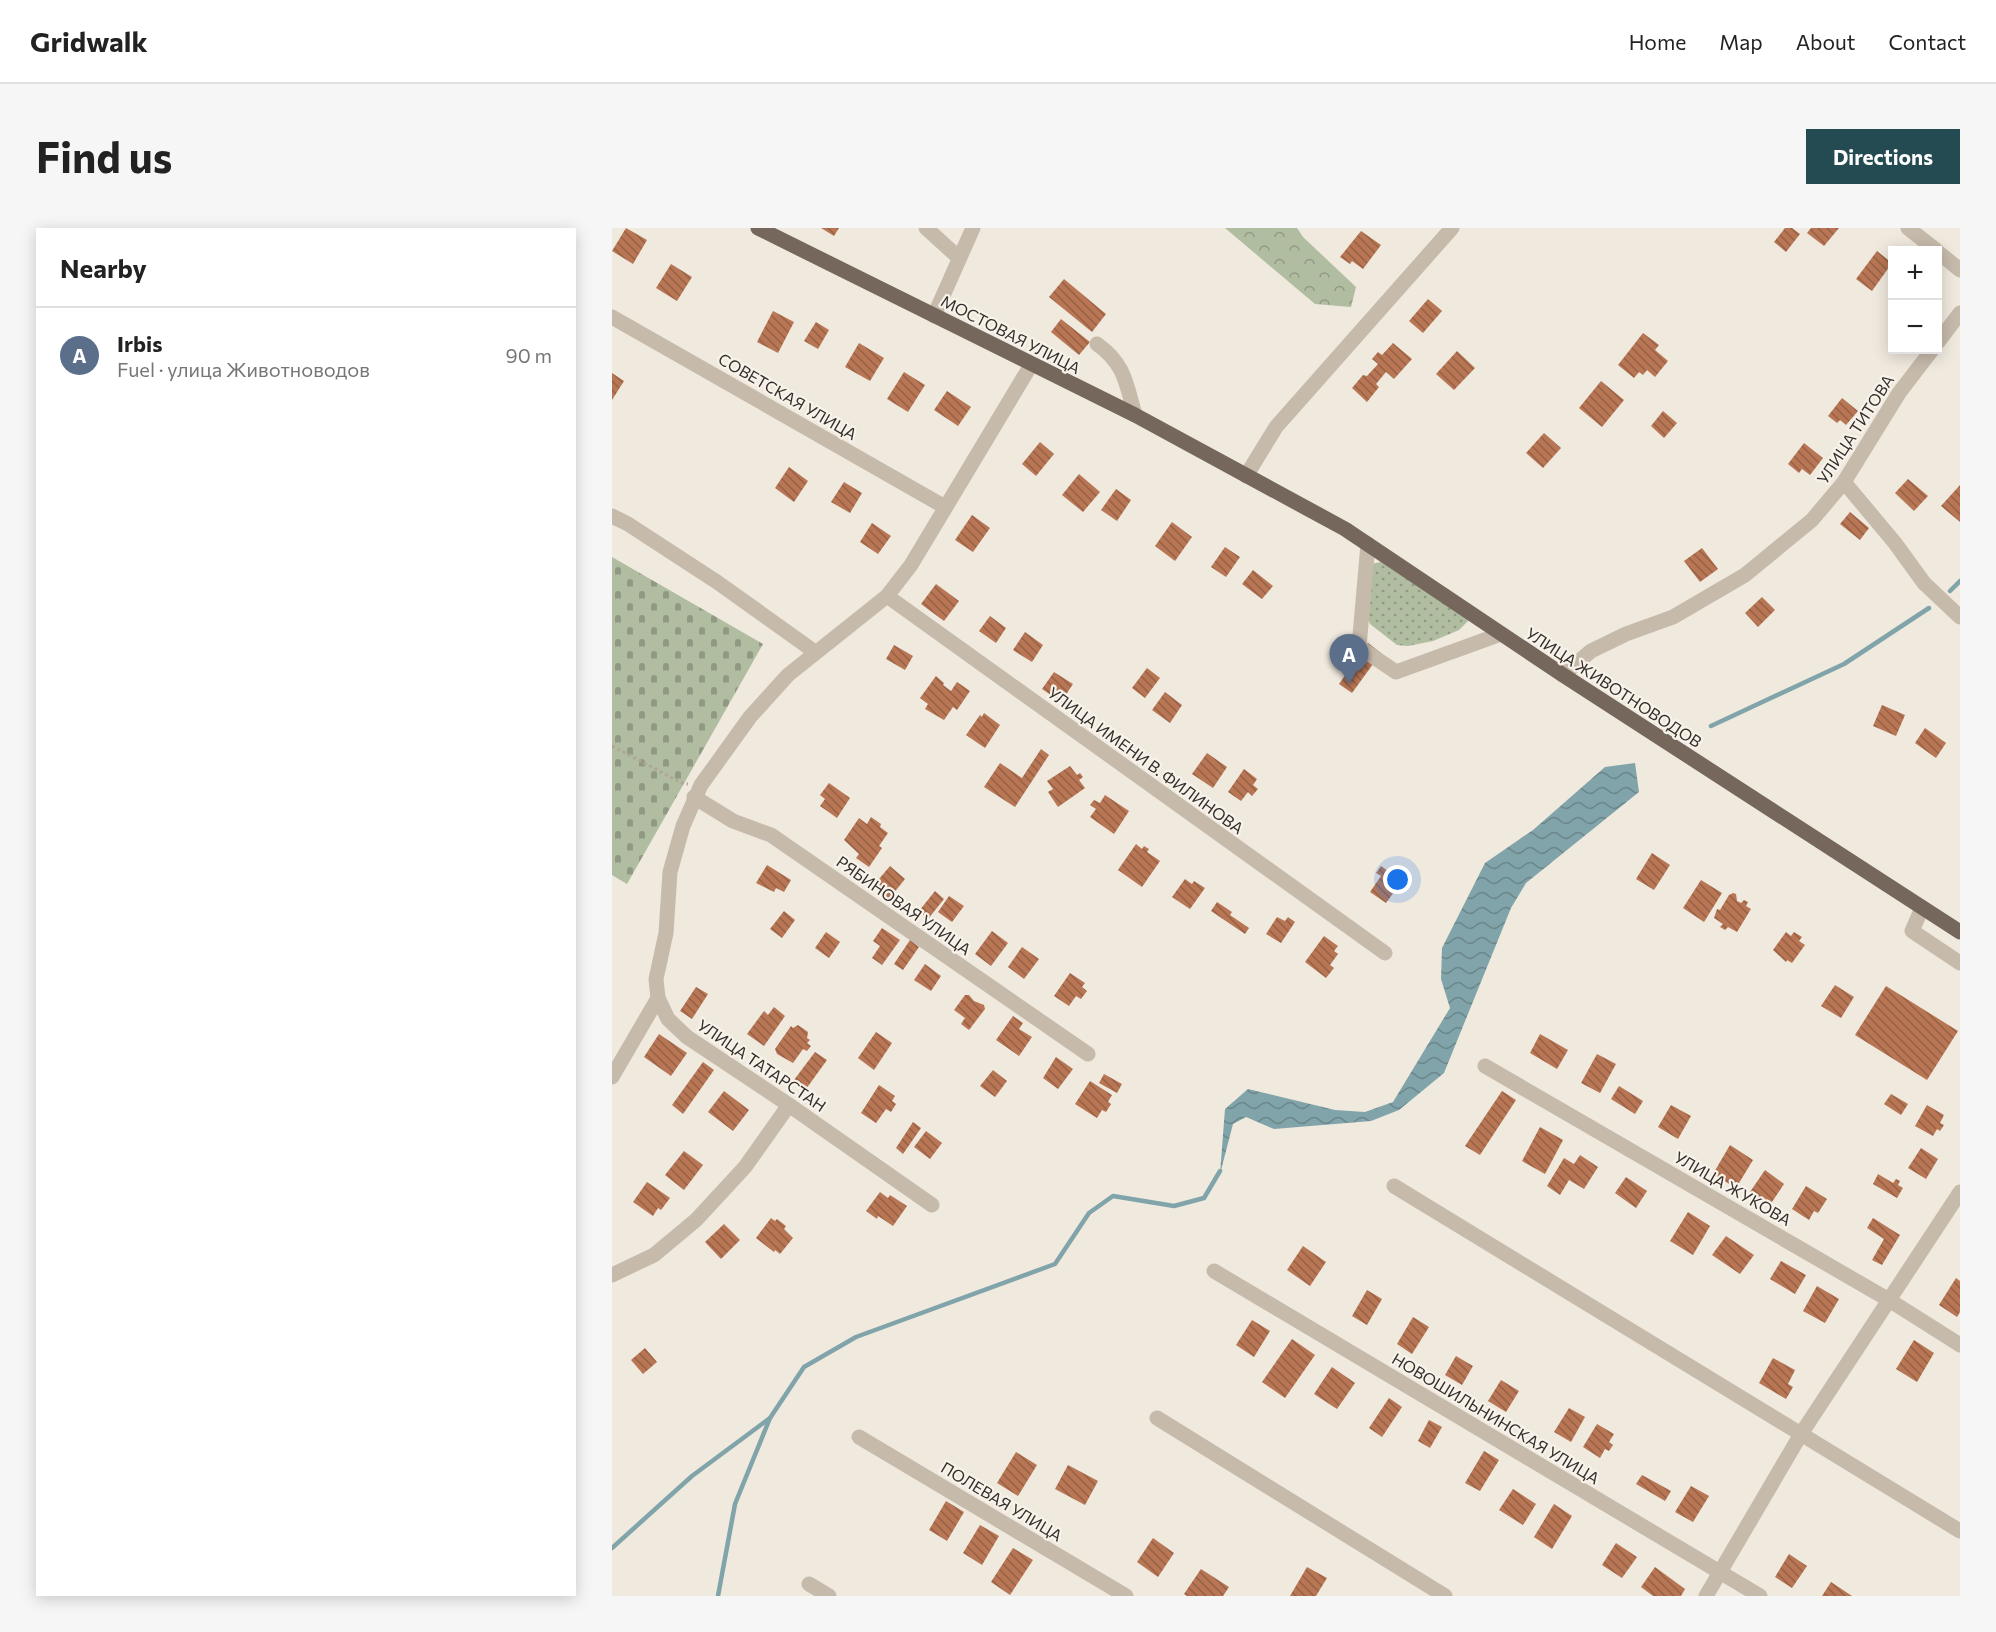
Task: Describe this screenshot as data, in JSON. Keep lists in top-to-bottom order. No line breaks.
{"streets":{"main road":["МОСТОВАЯ УЛИЦА","УЛИЦА ЖИВОТНОВОДОВ"],"street":["СОВЕТСКАЯ УЛИЦА","УЛИЦА ТИТОВА","УЛИЦА ИМЕНИ В. ФИЛИНОВА","РЯБИНОВАЯ УЛИЦА","УЛИЦА ТАТАРСТАН","УЛИЦА ЖУКОВА","НОВОШИЛЬНИНСКАЯ УЛИЦА","ПОЛЕВАЯ УЛИЦА"]},"crossings":[["МОСТОВАЯ УЛИЦА","УЛИЦА ЖИВОТНОВОДОВ"],["УЛИЦА ТИТОВА","УЛИЦА ЖИВОТНОВОДОВ"]],"page":{"header":"Gridwalk","nav":["Home","Map","About","Contact"],"buttons":"Directions","title":"Find us","heading":"Nearby","map_buttons":["+","−"],"list":[{"mark":"A","name":"Irbis","note":"Fuel · улица Животноводов","value":"90 m"}],"pins":"A"}}
